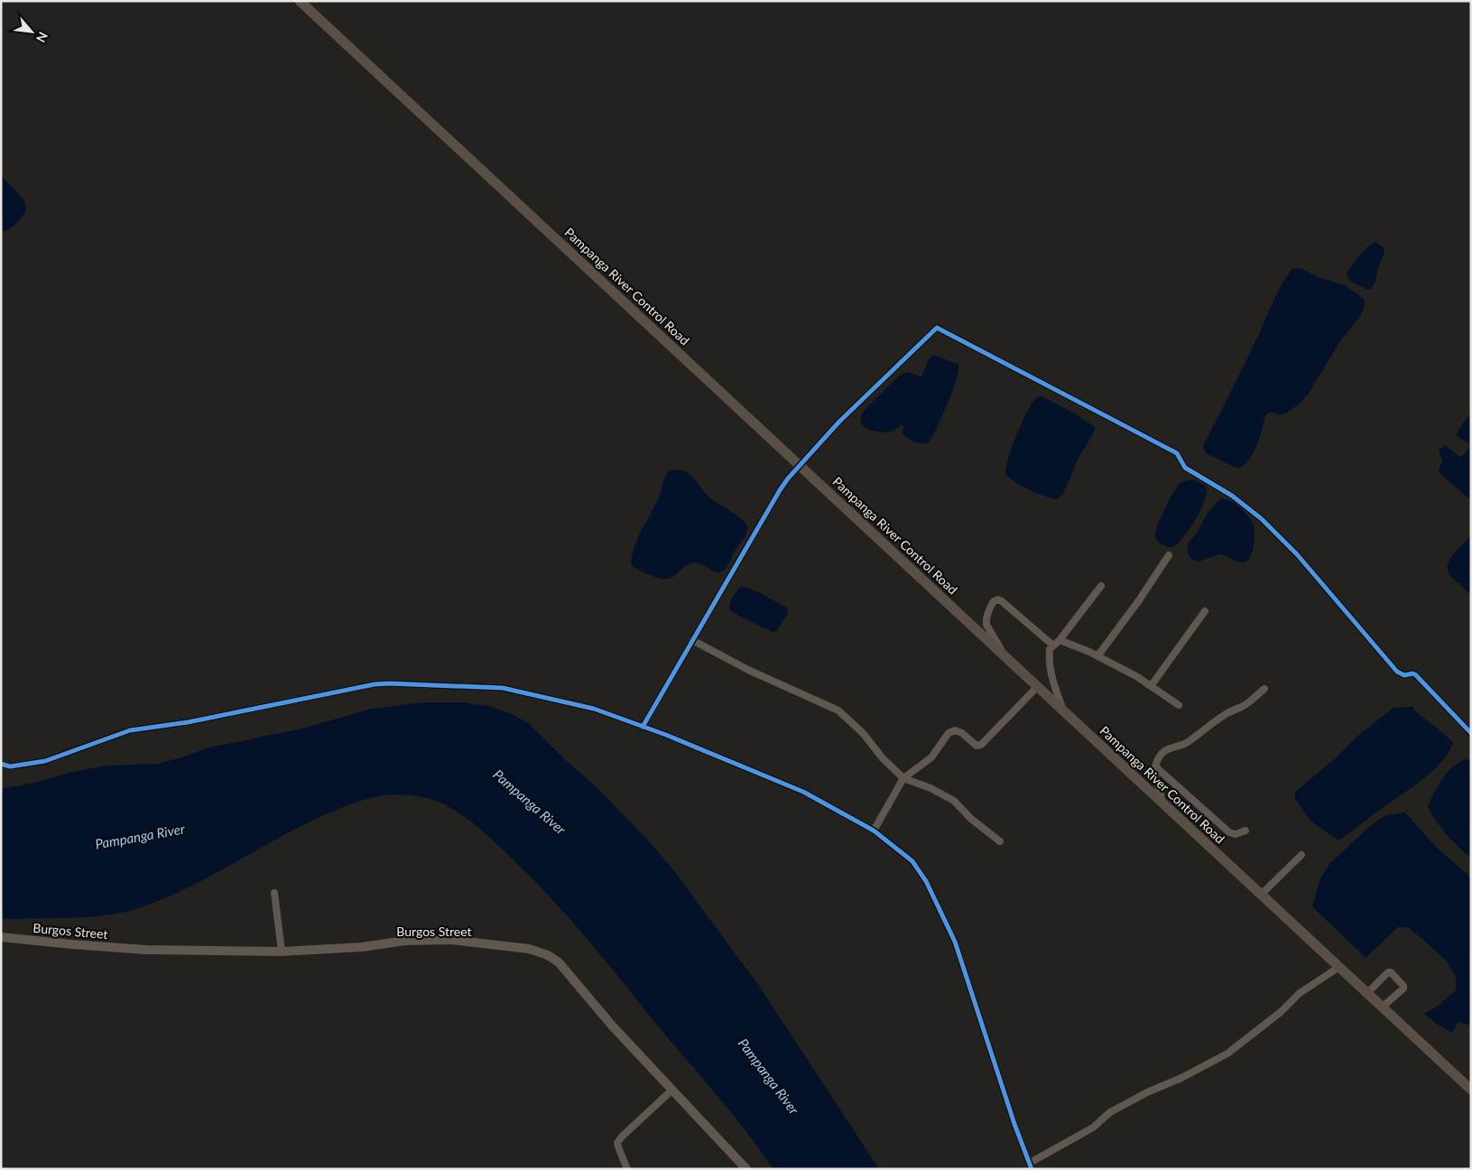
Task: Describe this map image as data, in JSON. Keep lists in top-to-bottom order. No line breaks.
{"streets":{"main road":["Pampanga River Control Road"],"street":["Burgos Street"]},"water":["Pampanga River"],"north":"bottom right"}
